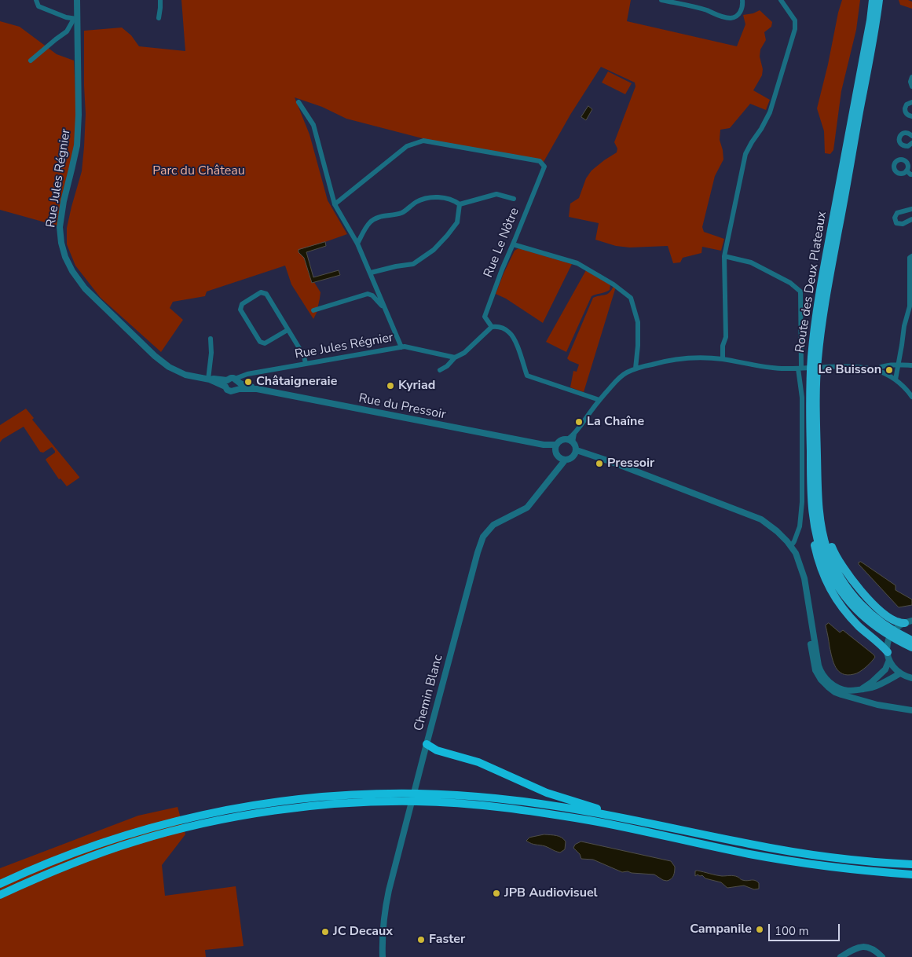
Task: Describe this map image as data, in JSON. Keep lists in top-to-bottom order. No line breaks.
{"streets":{"main road":["Route des Deux Plateaux"],"street":["Rue Jules Régnier","Rue Le Nôtre","Rue du Pressoir","Chemin Blanc"]},"crossings":[["Rue Jules Régnier","Rue du Pressoir"],["Rue du Pressoir","Chemin Blanc"]],"parks":["Parc du Château"],"places":["Le Buisson","Châtaigneraie","Kyriad","La Chaîne","Pressoir","JPB Audiovisuel","Campanile","JC Decaux","Faster"],"scale_bar":"100 m"}
